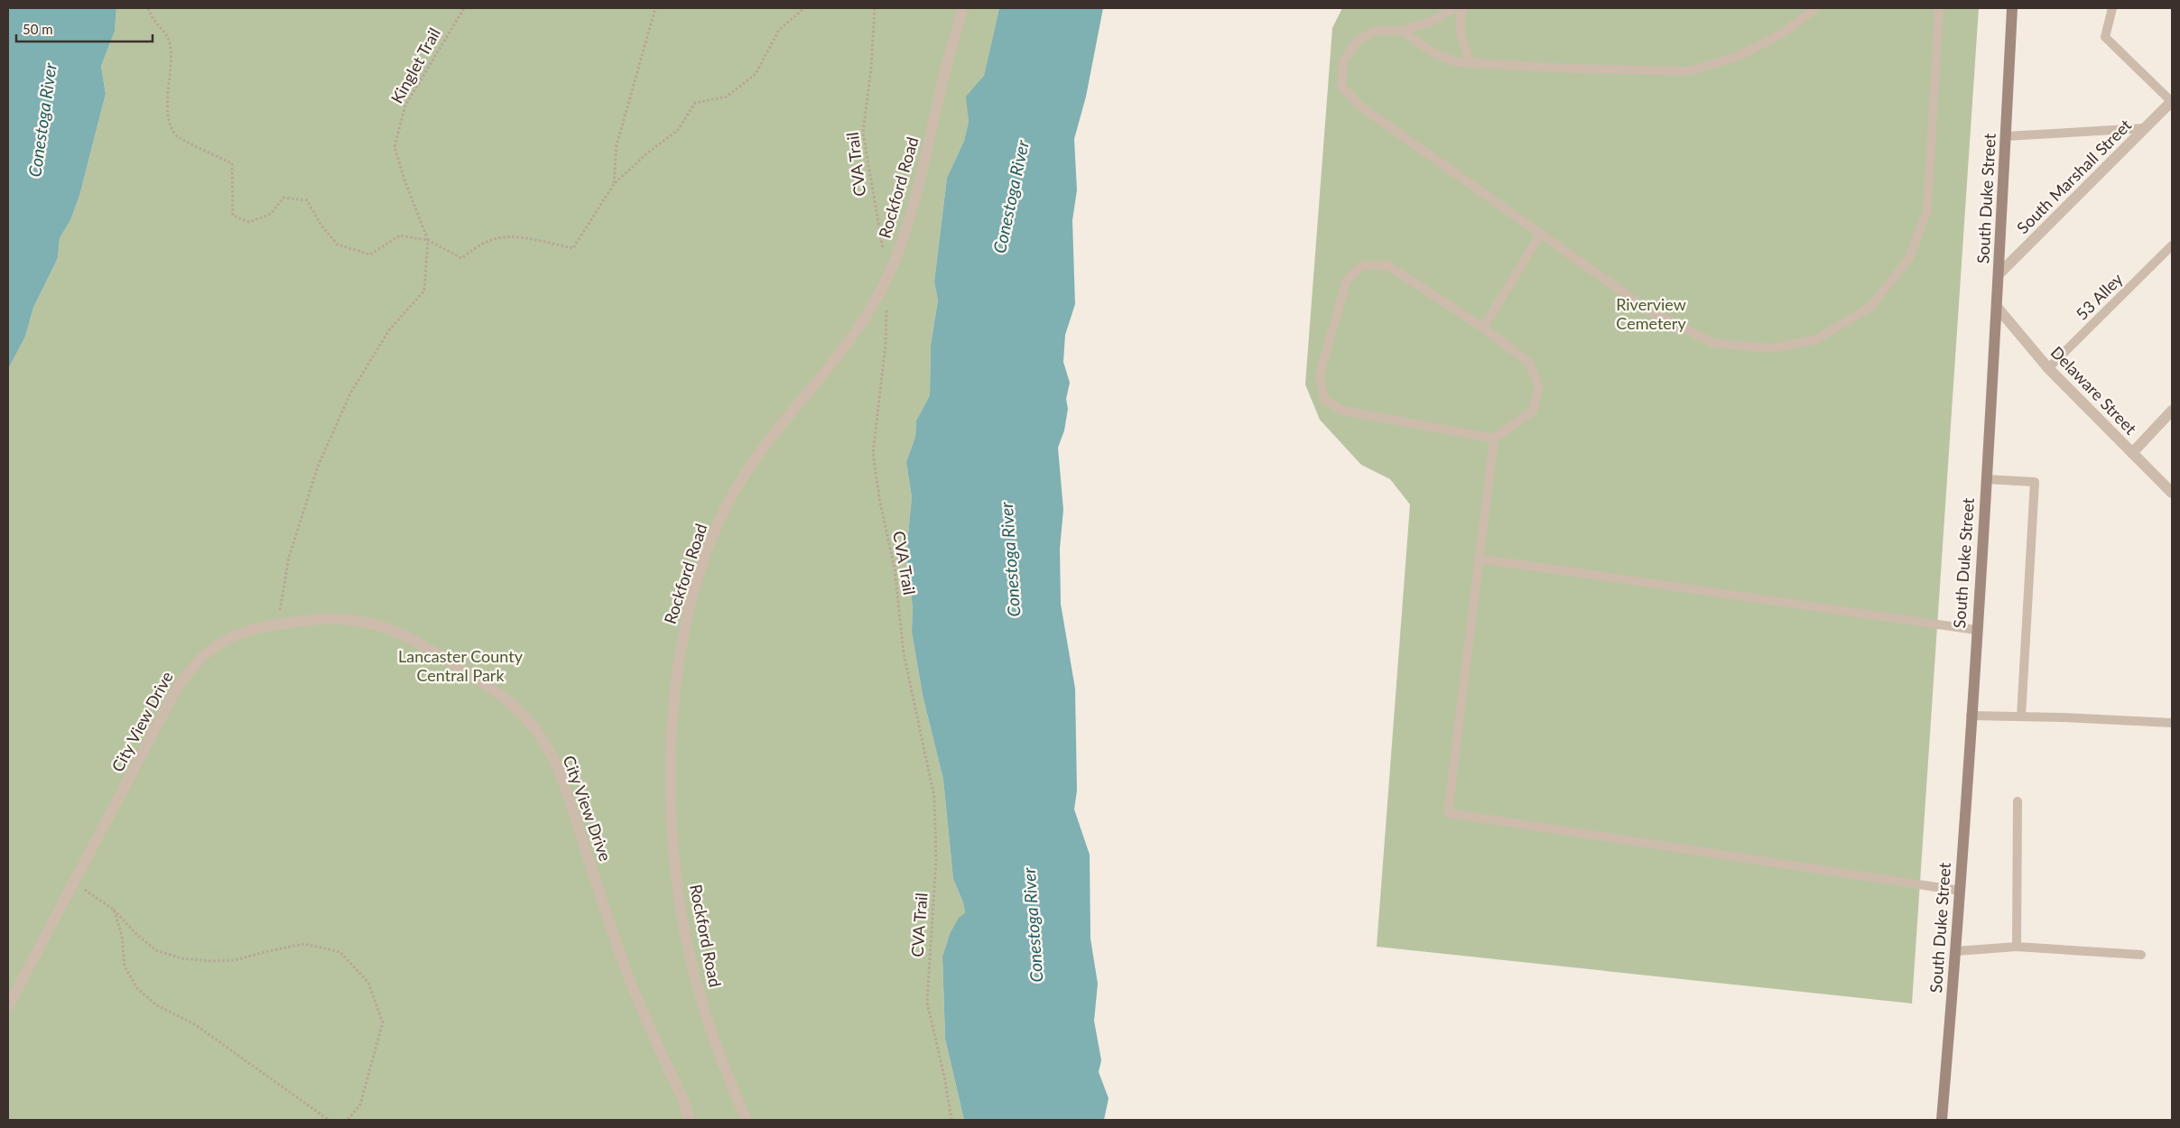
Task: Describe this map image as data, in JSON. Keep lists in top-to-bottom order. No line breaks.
{"streets":{"main road":["South Duke Street"],"street":["South Marshall Street","Rockford Road","Delaware Street","City View Drive"],"lane":["53 Alley"],"path":["Kinglet Trail","CVA Trail"]},"crossings":[["South Marshall Street","South Duke Street"],["South Duke Street","Delaware Street"],["53 Alley","Delaware Street"]],"water":["Conestoga River"],"parks":["Riverview Cemetery","Lancaster County Central Park"],"scale_bar":"50 m"}
